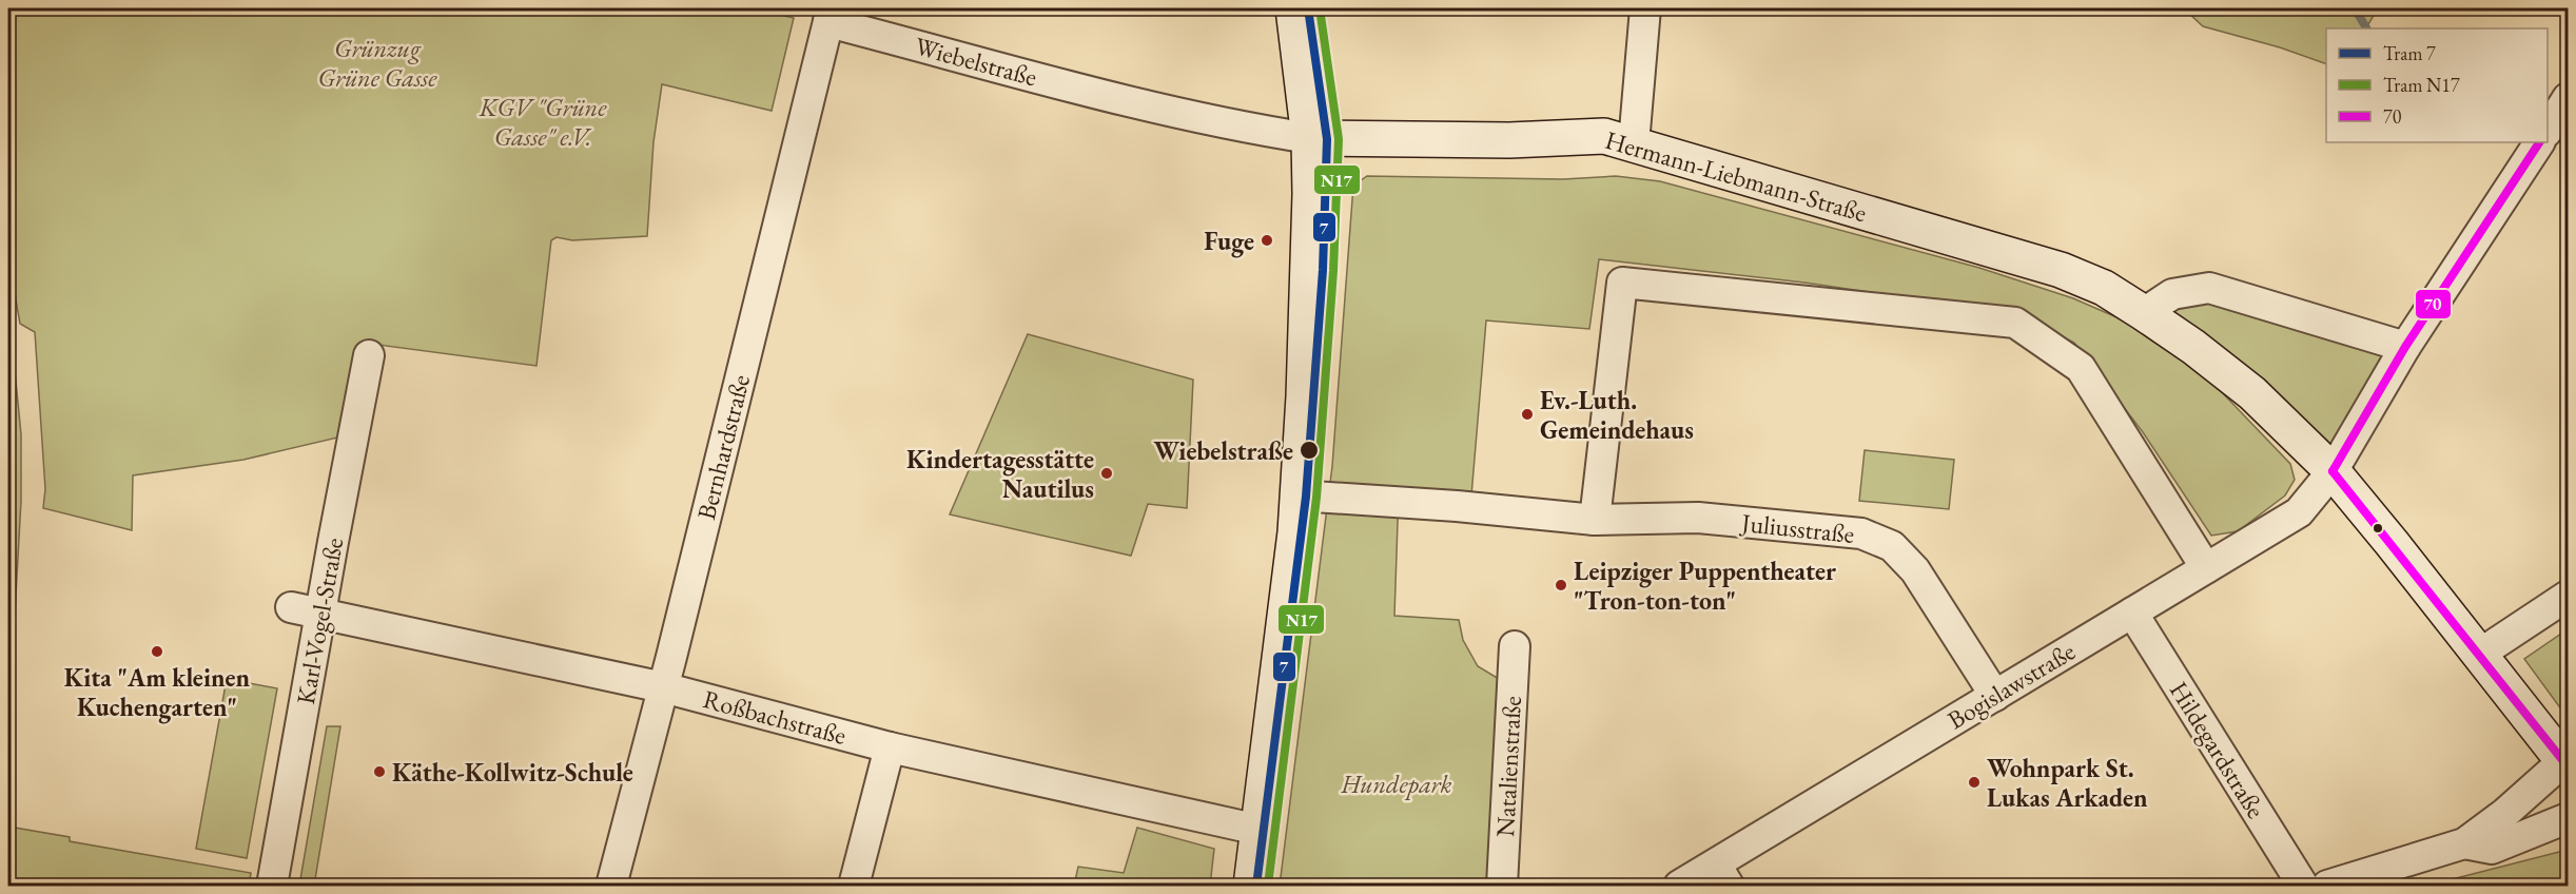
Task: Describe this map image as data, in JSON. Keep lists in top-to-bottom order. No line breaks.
{"streets":{"street":["Wiebelstraße","Hermann-Liebmann-Straße","Bernhardstraße","Juliusstraße","Karl-Vogel-Straße","Bogislawstraße","Roßbachstraße","Hildegardstraße","Natalienstraße"]},"crossings":[["Wiebelstraße","Hermann-Liebmann-Straße"],["Wiebelstraße","Bernhardstraße"],["Hermann-Liebmann-Straße","Bogislawstraße"],["Bernhardstraße","Roßbachstraße"],["Juliusstraße","Bogislawstraße"],["Karl-Vogel-Straße","Roßbachstraße"],["Bogislawstraße","Hildegardstraße"]],"parks":["Grünzug Grüne Gasse","KGV \"Grüne Gasse\" e.V.","Hundepark"],"places":["Fuge","Ev.-Luth. Gemeindehaus","Wiebelstraße","Kindertagesstätte Nautilus","Leipziger Puppentheater \"Tron-ton-ton\"","Kita \"Am kleinen Kuchengarten\"","Käthe-Kollwitz-Schule","Wohnpark St. Lukas Arkaden"],"lines":["tram line 7","tram line N17","transit line 70"],"legend":["Tram 7","Tram N17","70"]}
